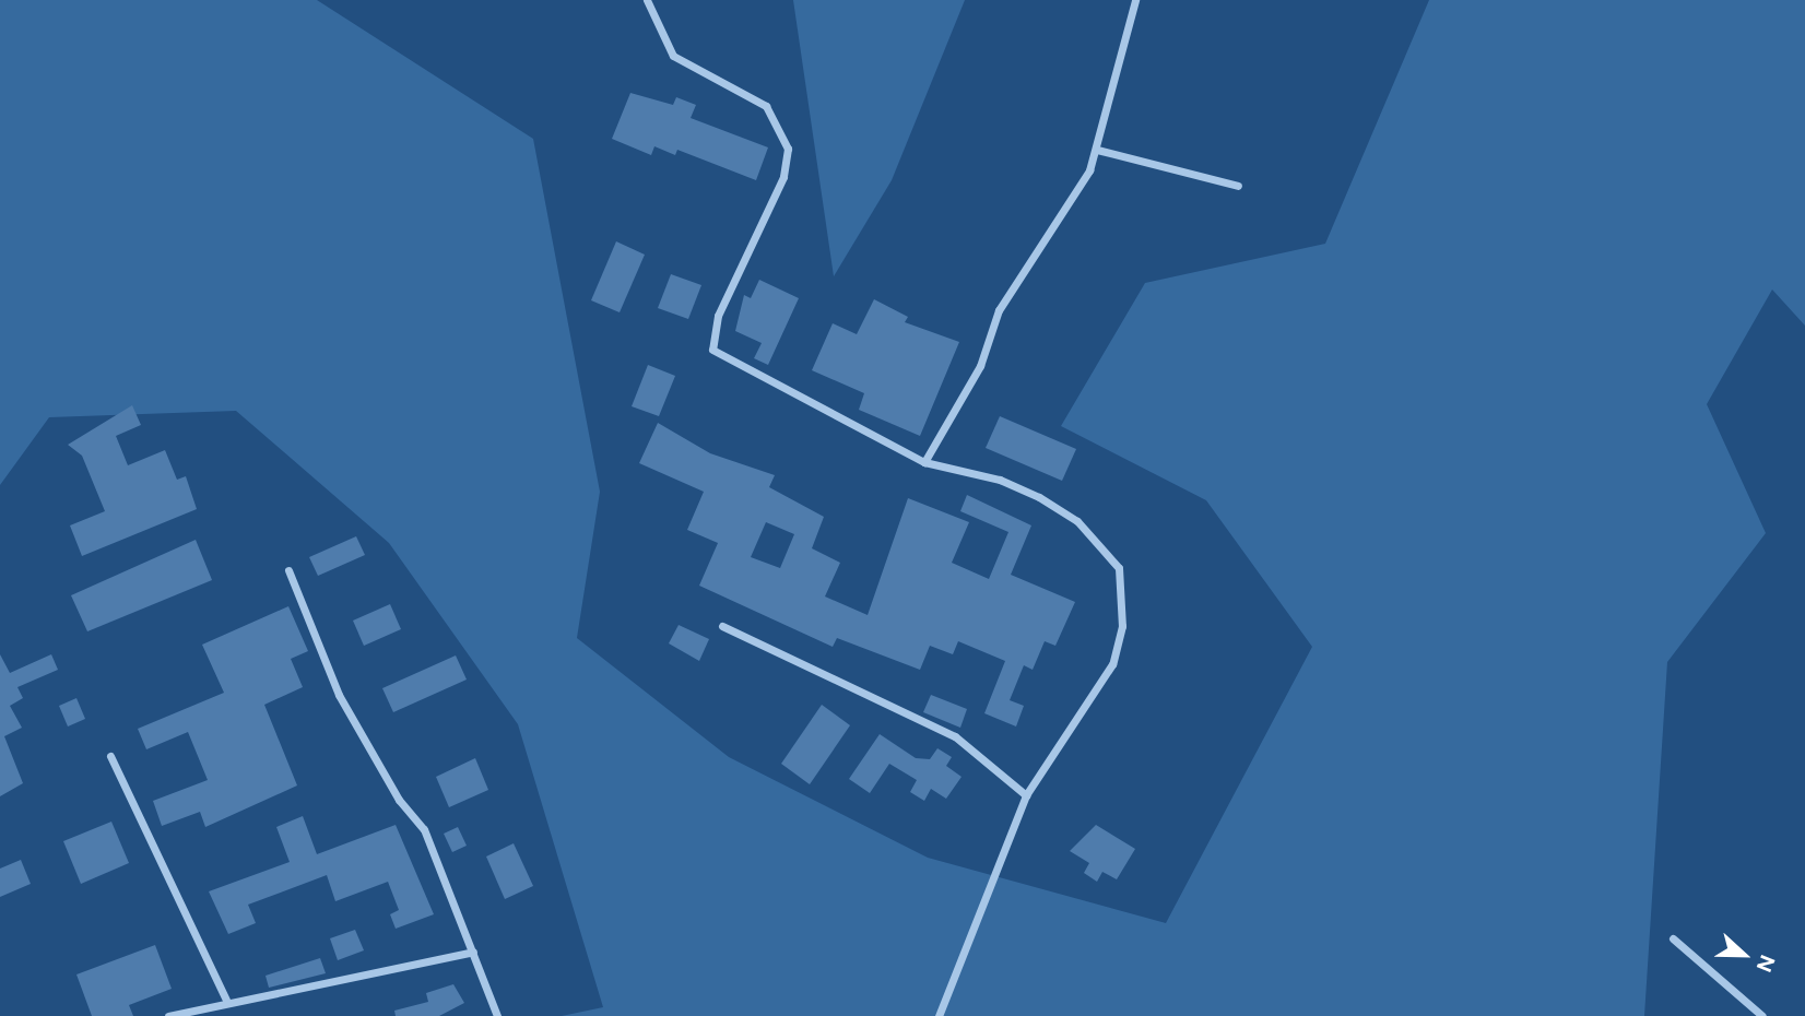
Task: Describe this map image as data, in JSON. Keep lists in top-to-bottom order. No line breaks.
{"north":"right"}
